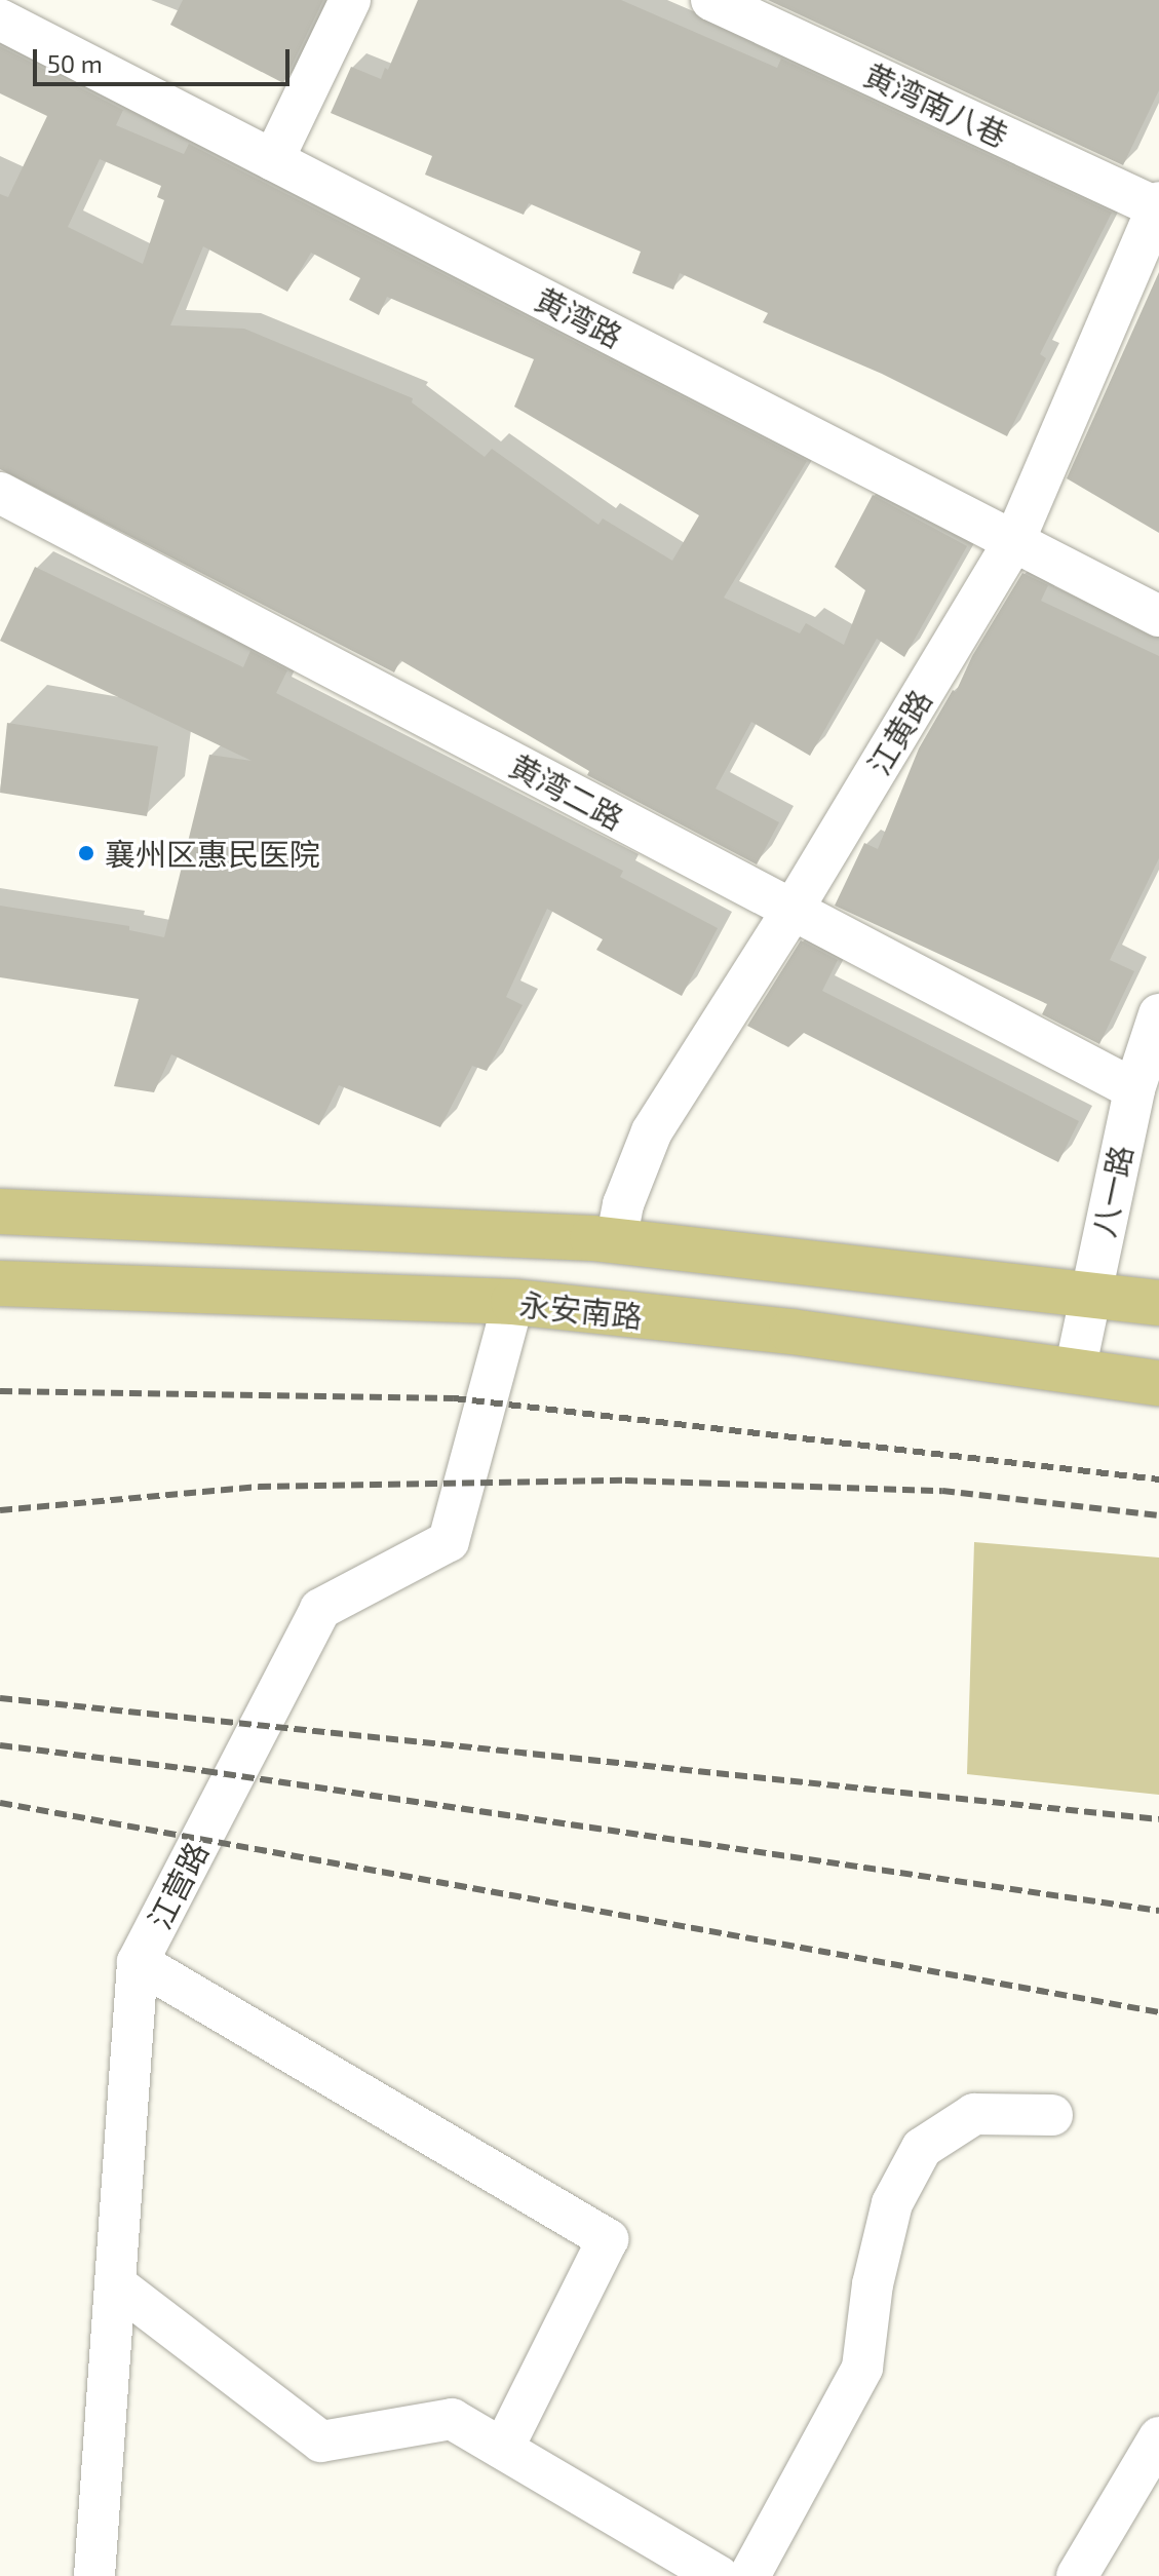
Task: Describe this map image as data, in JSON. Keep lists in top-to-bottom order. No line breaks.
{"streets":{"main road":["永安南路"],"street":["黄湾南八巷","黄湾路","江黄路","黄湾二路","八一路","江营路"]},"crossings":[["黄湾南八巷","江黄路"],["黄湾路","江黄路"],["江黄路","黄湾二路"],["黄湾二路","八一路"],["八一路","永安南路"],["永安南路","江营路"]],"places":["襄州区惠民医院"],"scale_bar":"50 m"}
